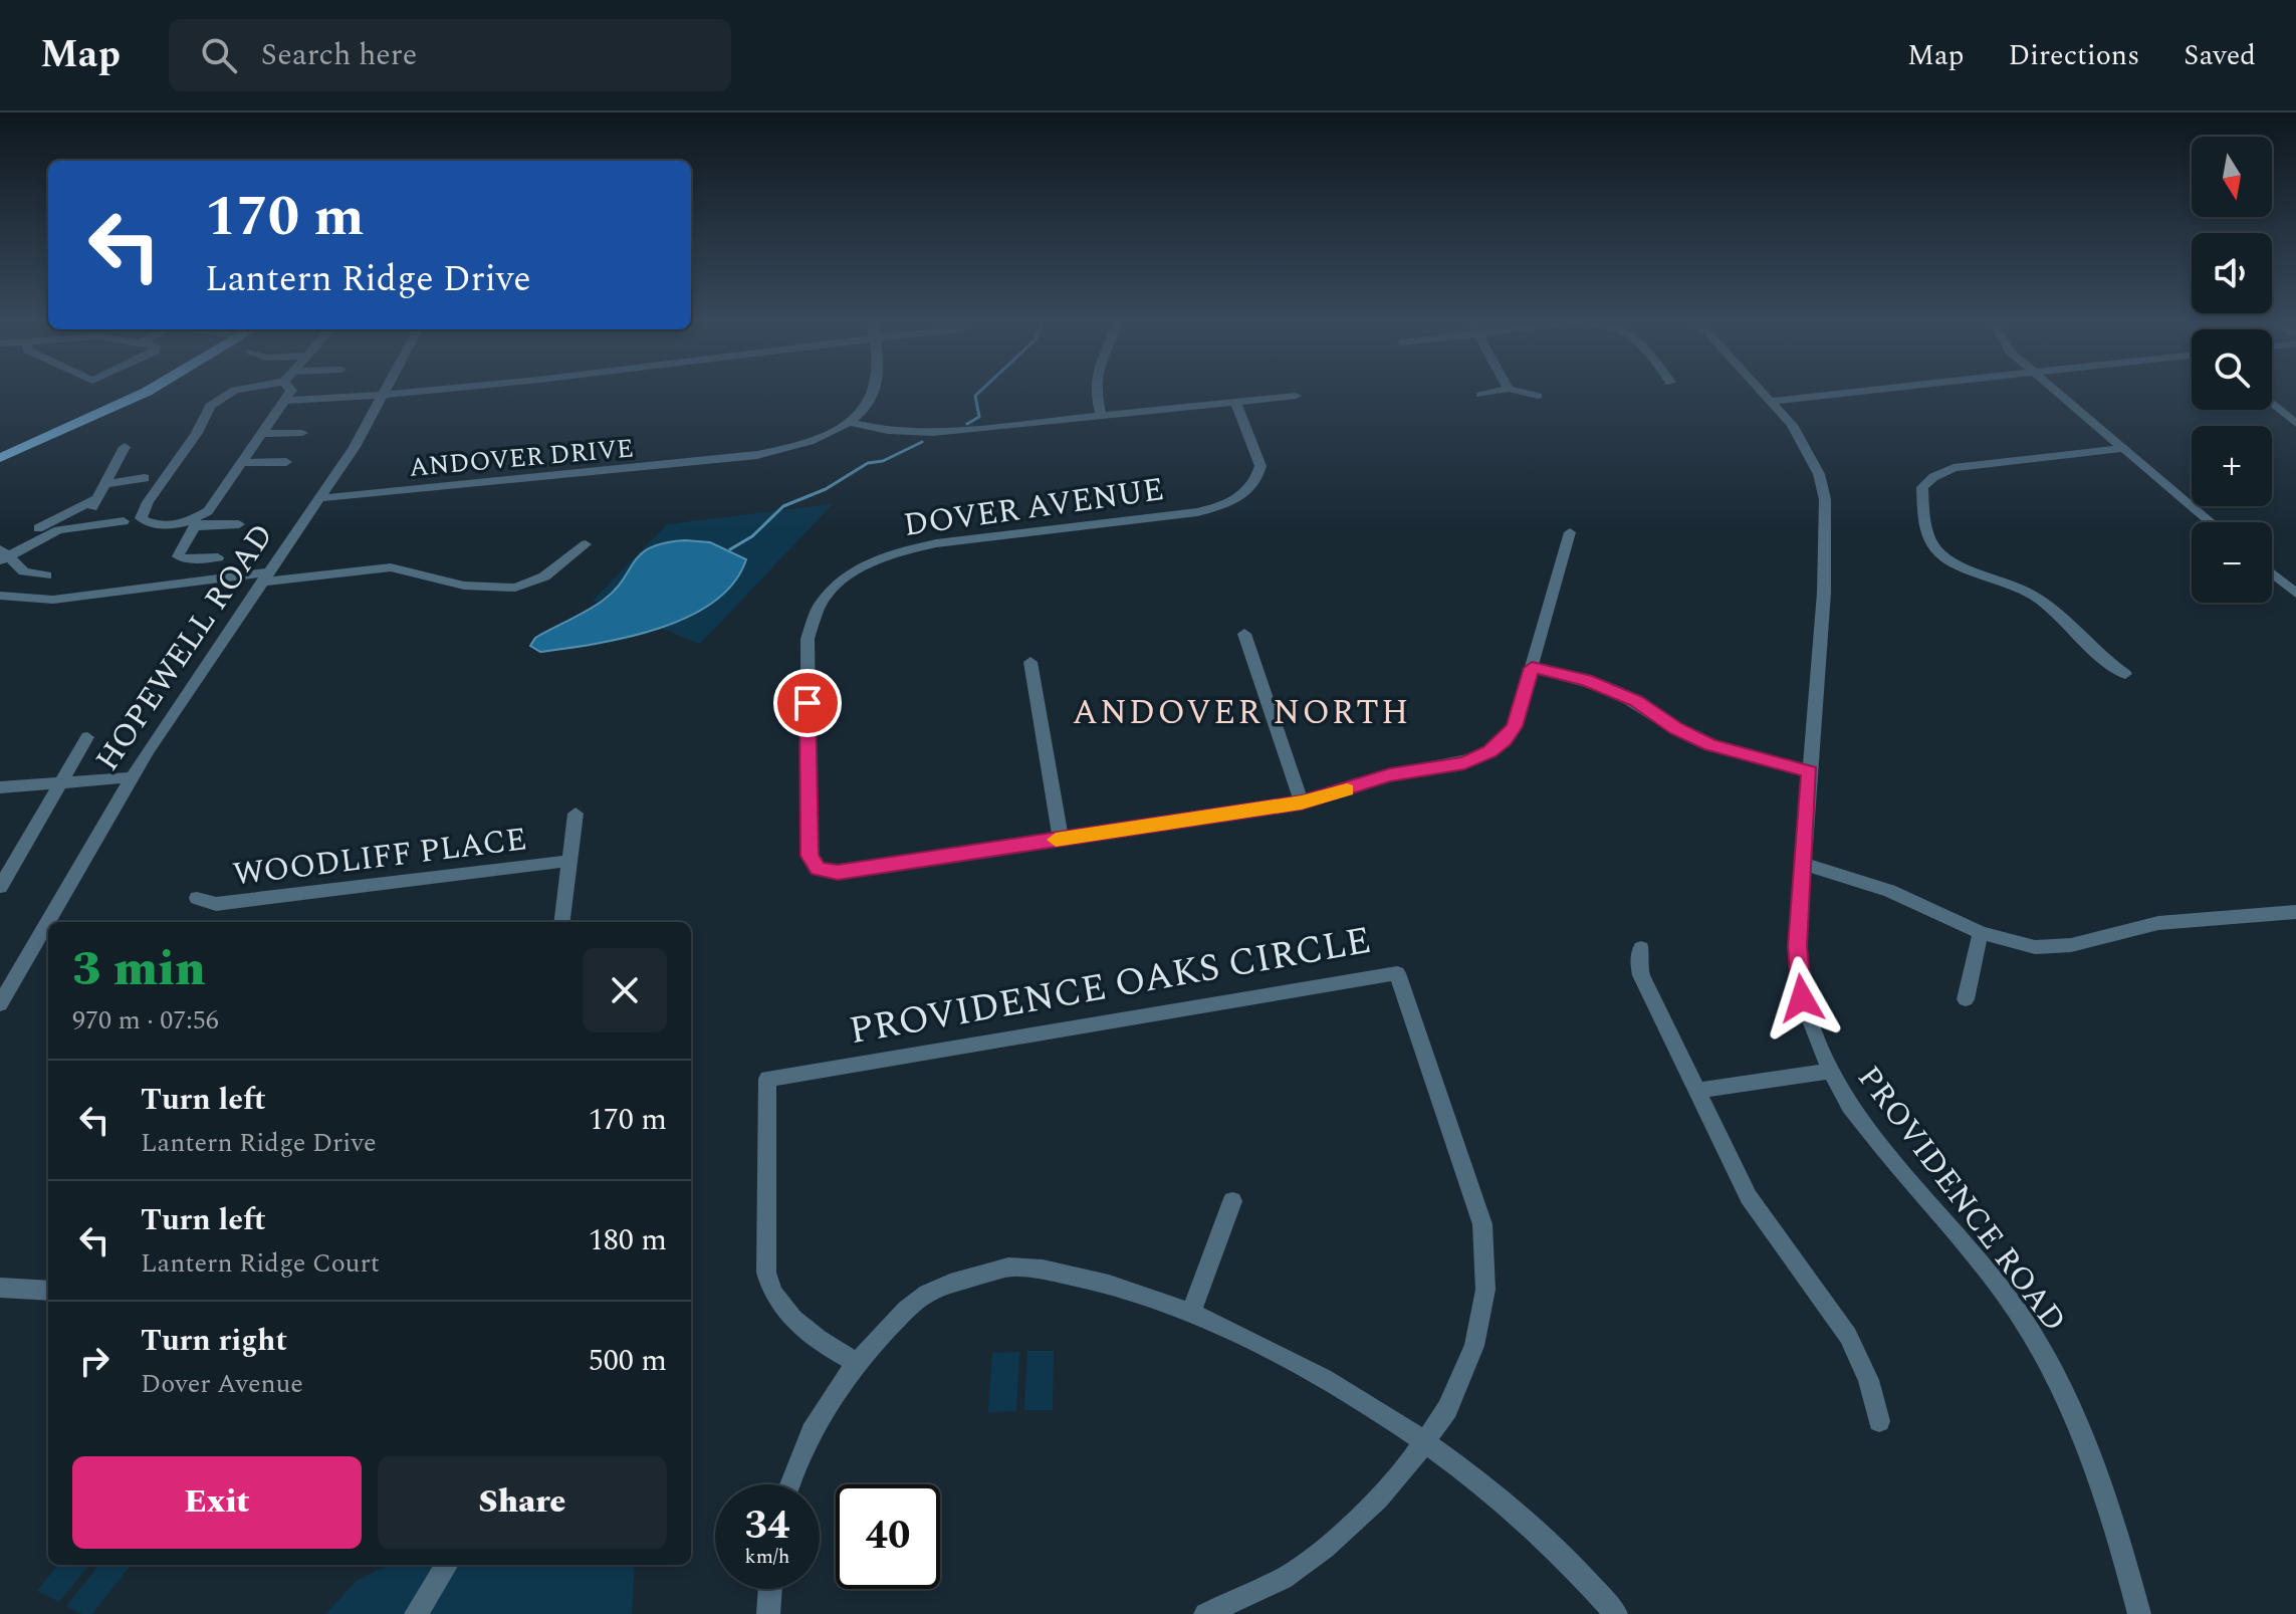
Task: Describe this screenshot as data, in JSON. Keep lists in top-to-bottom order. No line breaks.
{"streets":{"street":["ANDOVER DRIVE","DOVER AVENUE","HOPEWELL ROAD","WOODLIFF PLACE","PROVIDENCE OAKS CIRCLE","PROVIDENCE ROAD"]},"crossings":[["ANDOVER DRIVE","HOPEWELL ROAD"]],"districts":["ANDOVER NORTH"],"north":"bottom","page":{"header":"Map","search":"Search here","nav":["Map","Directions","Saved"],"map_buttons":["+","−"],"turn":["170 m","Lantern Ridge Drive"],"heading":["3 min","970 m · 07:56"],"list":[{"name":"Turn left","note":"Lantern Ridge Drive","value":"170 m"},{"name":"Turn left","note":"Lantern Ridge Court","value":"180 m"},{"name":"Turn right","note":"Dover Avenue","value":"500 m"}],"buttons":["Exit","Share"],"speed":"34 km/h","limit":"40"}}
